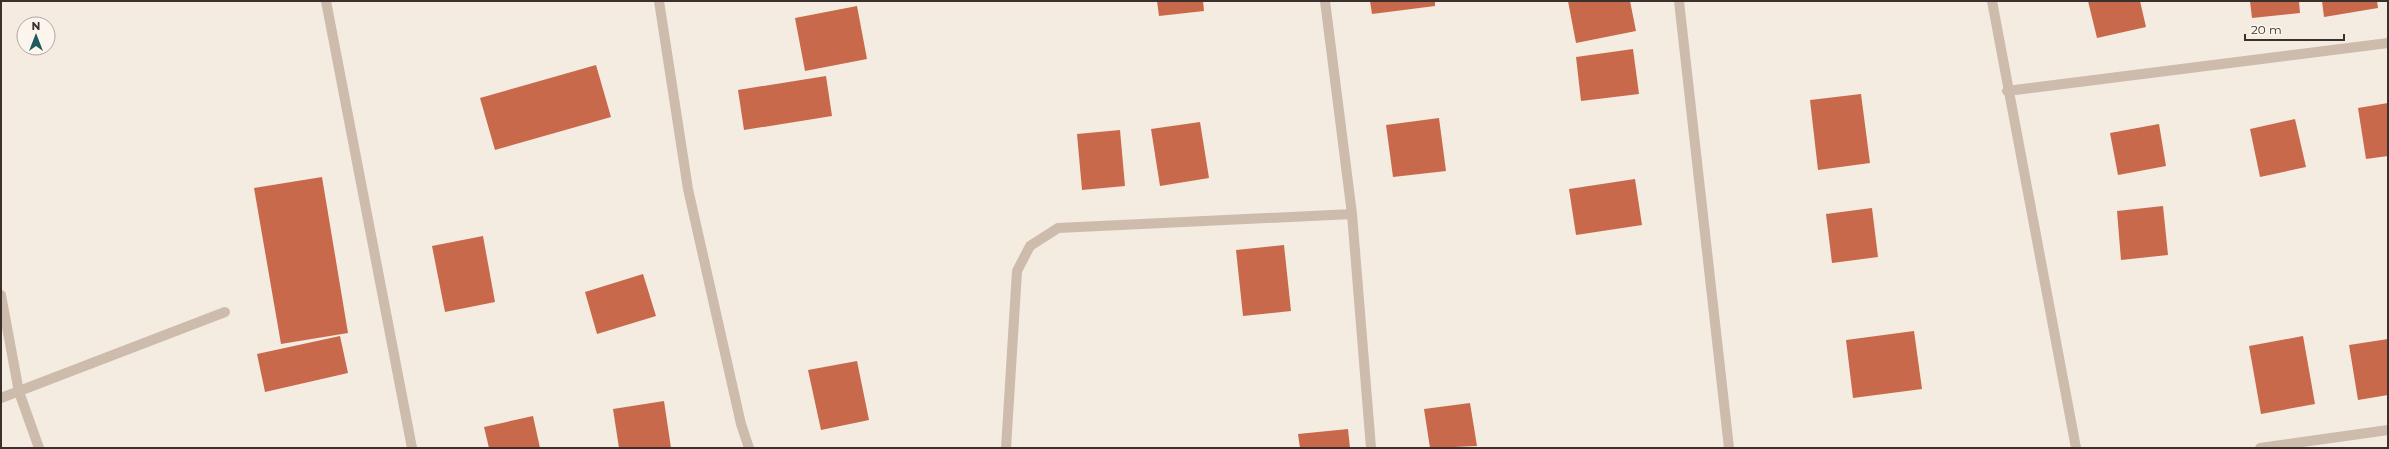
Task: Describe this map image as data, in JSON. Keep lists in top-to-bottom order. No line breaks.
{"scale_bar":"20 m","north":"top"}
